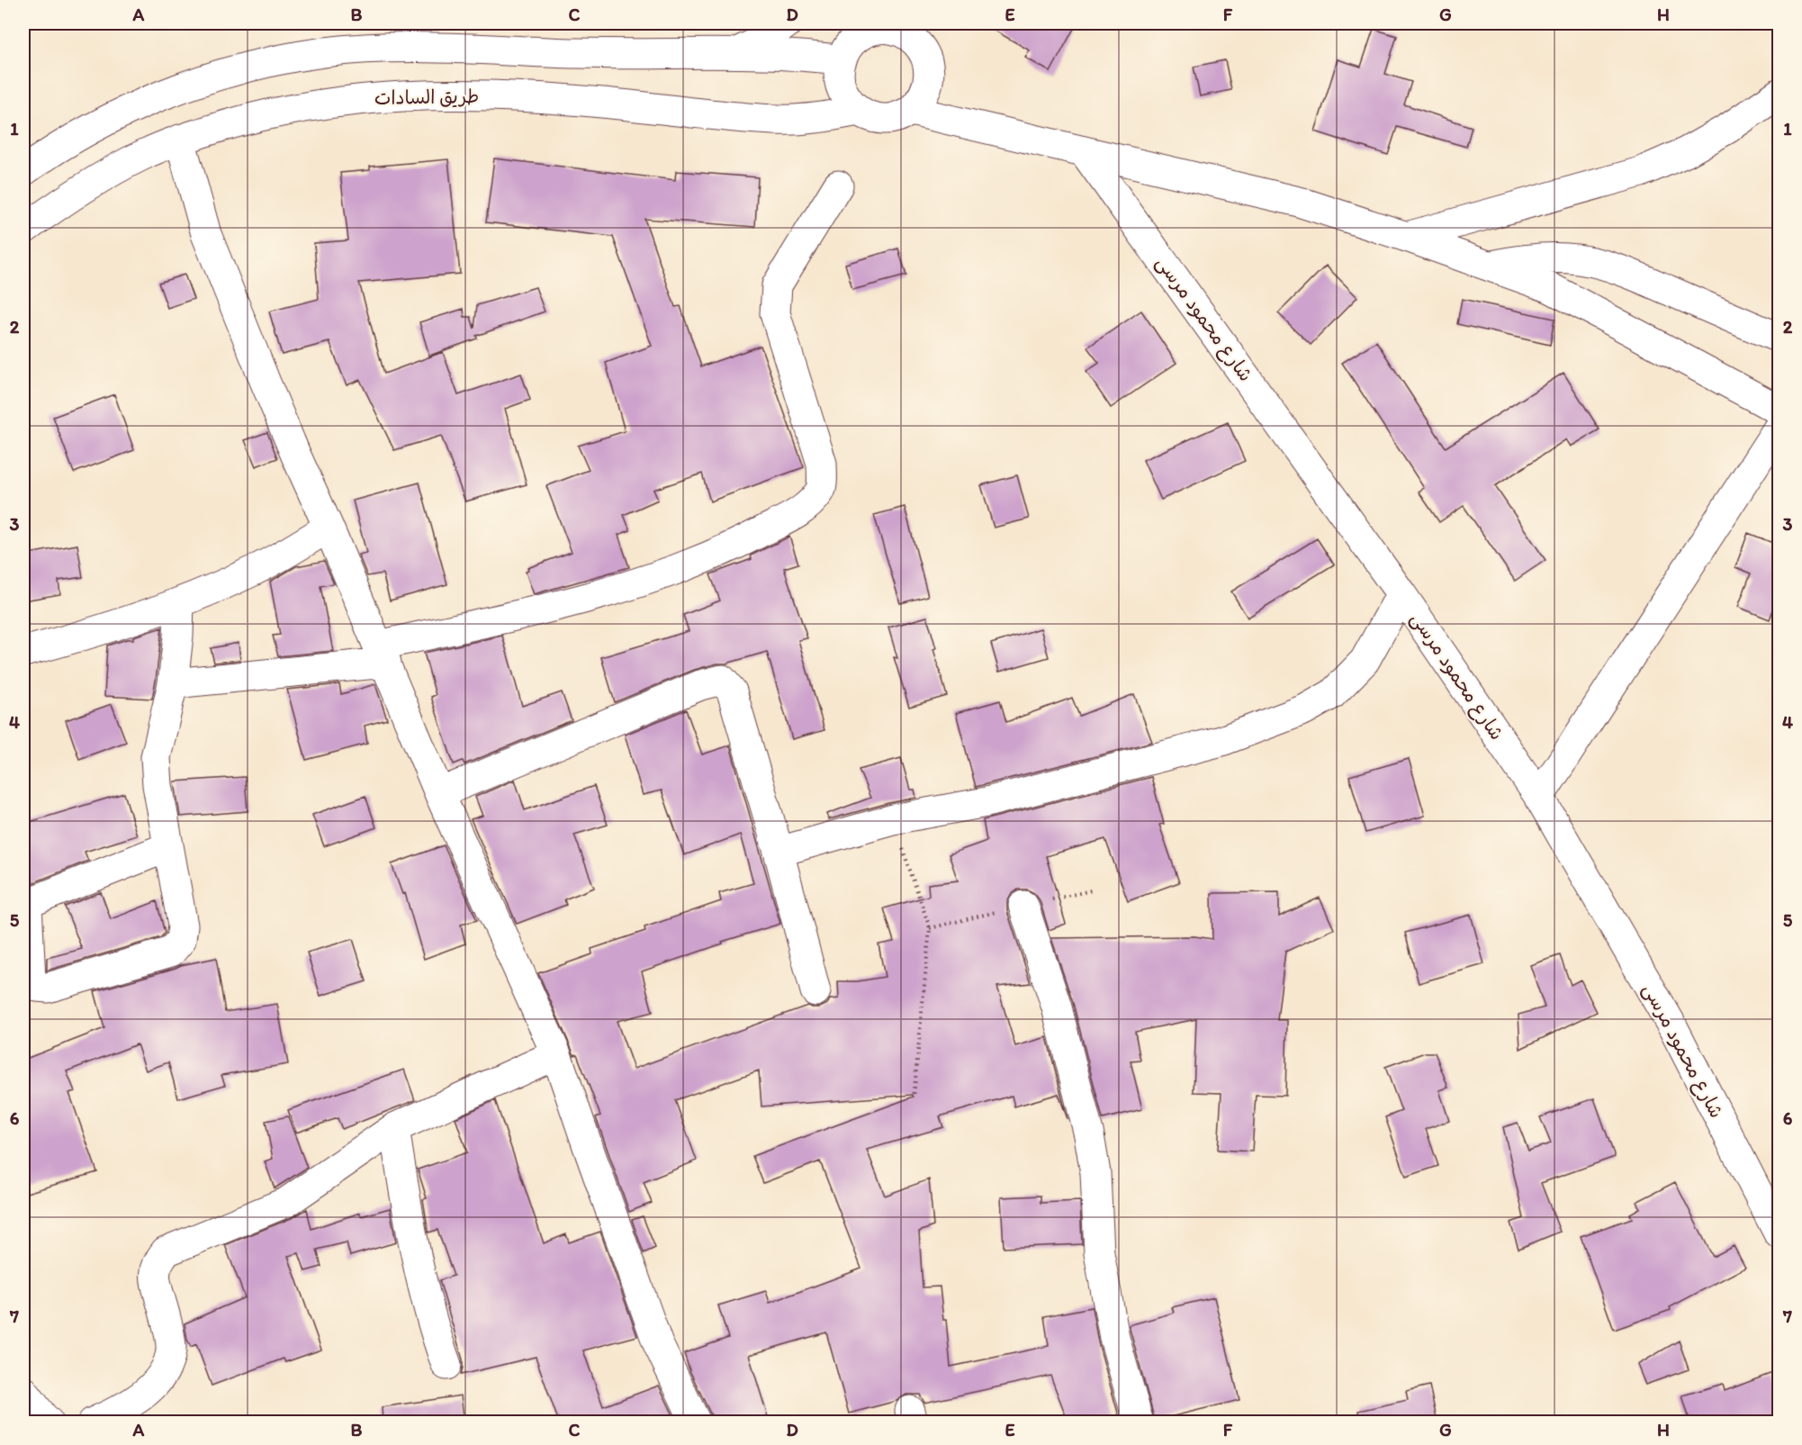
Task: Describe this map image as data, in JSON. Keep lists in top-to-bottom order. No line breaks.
{"streets":{"street":["طريق السادات","شارع محمود مرسى"]},"grid":{"columns":["A","B","C","D","E","F","G","H"],"rows":["1","2","3","4","5","6","7"]}}
